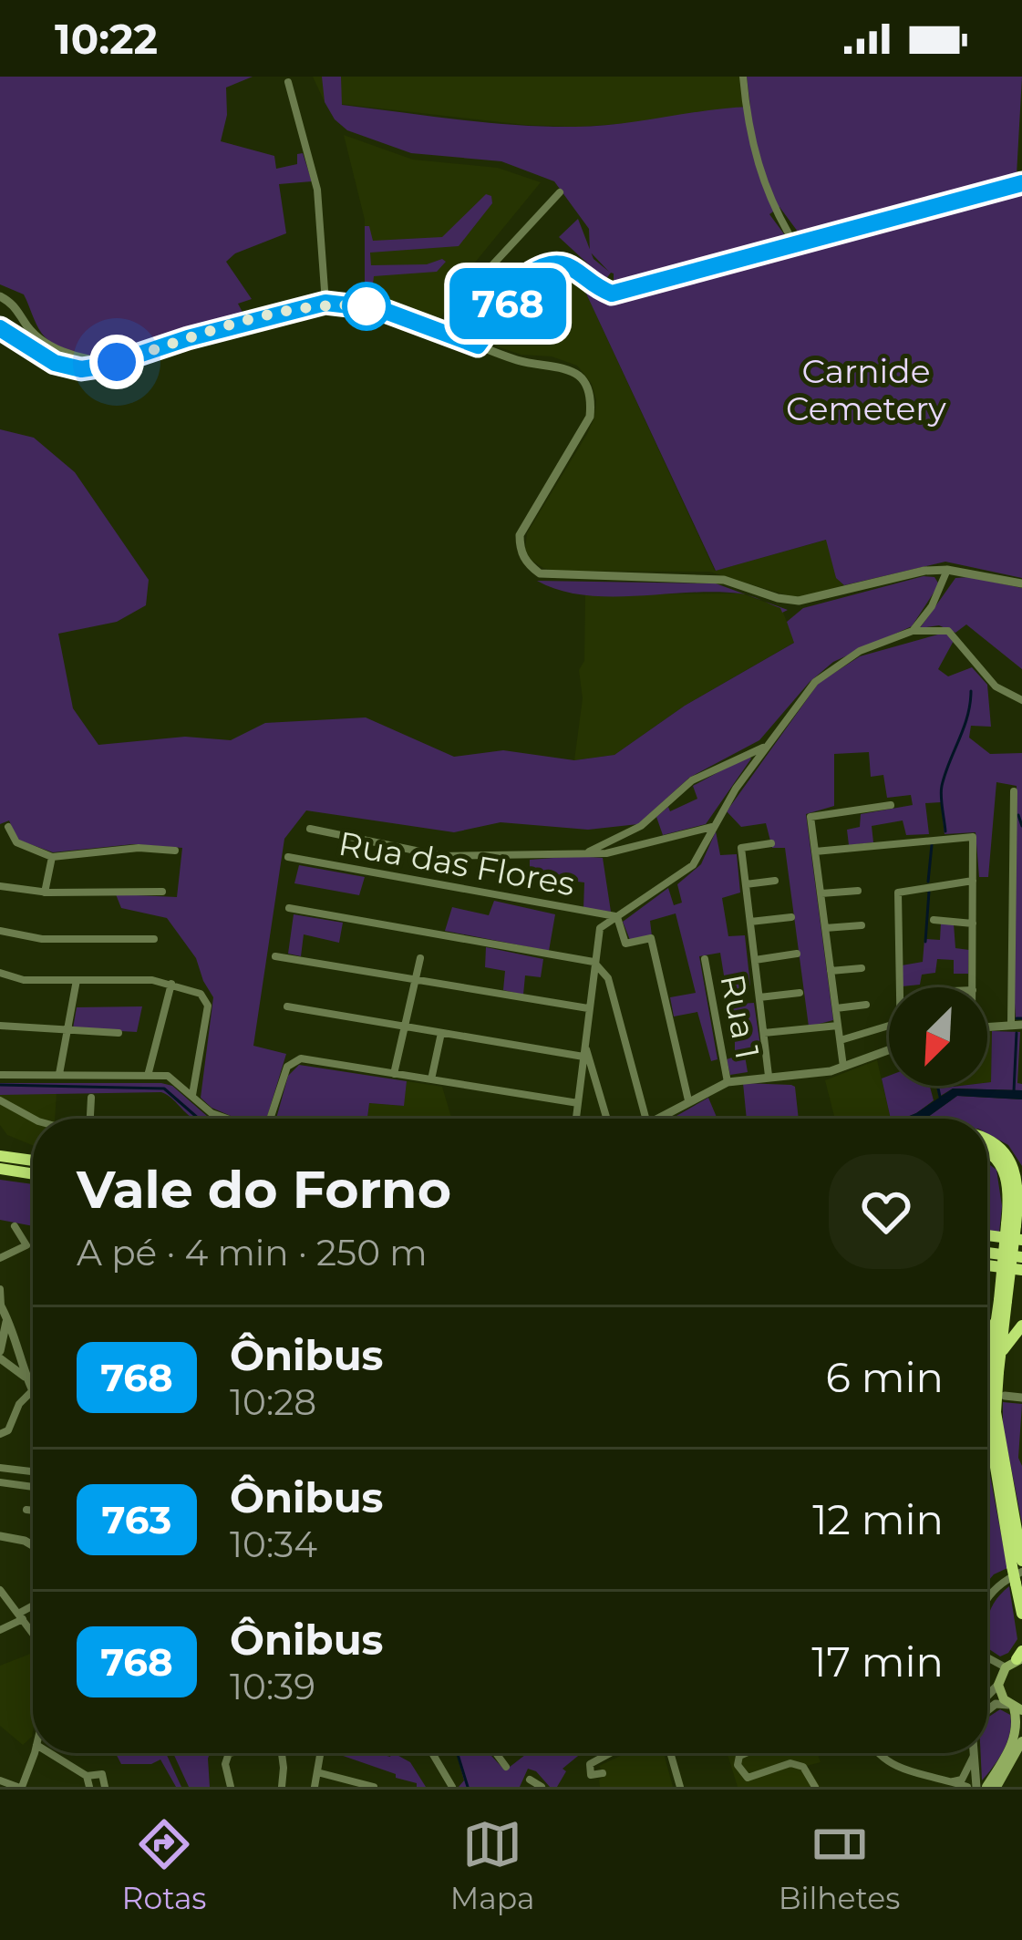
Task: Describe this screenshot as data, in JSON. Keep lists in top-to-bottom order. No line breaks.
{"streets":{"street":["Rua das Flores","Rua 1"]},"parks":["Carnide Cemetery"],"lines":["bus line 768"],"north":"bottom left","page":{"status":"10:22","on_map":"768","heading":["Vale do Forno","A pé · 4 min · 250 m"],"list":[{"mark":"768","name":"Ônibus","note":"10:28","value":"6 min"},{"mark":"763","name":"Ônibus","note":"10:34","value":"12 min"},{"mark":"768","name":"Ônibus","note":"10:39","value":"17 min"}],"tabs":["Rotas","Mapa","Bilhetes"]}}
